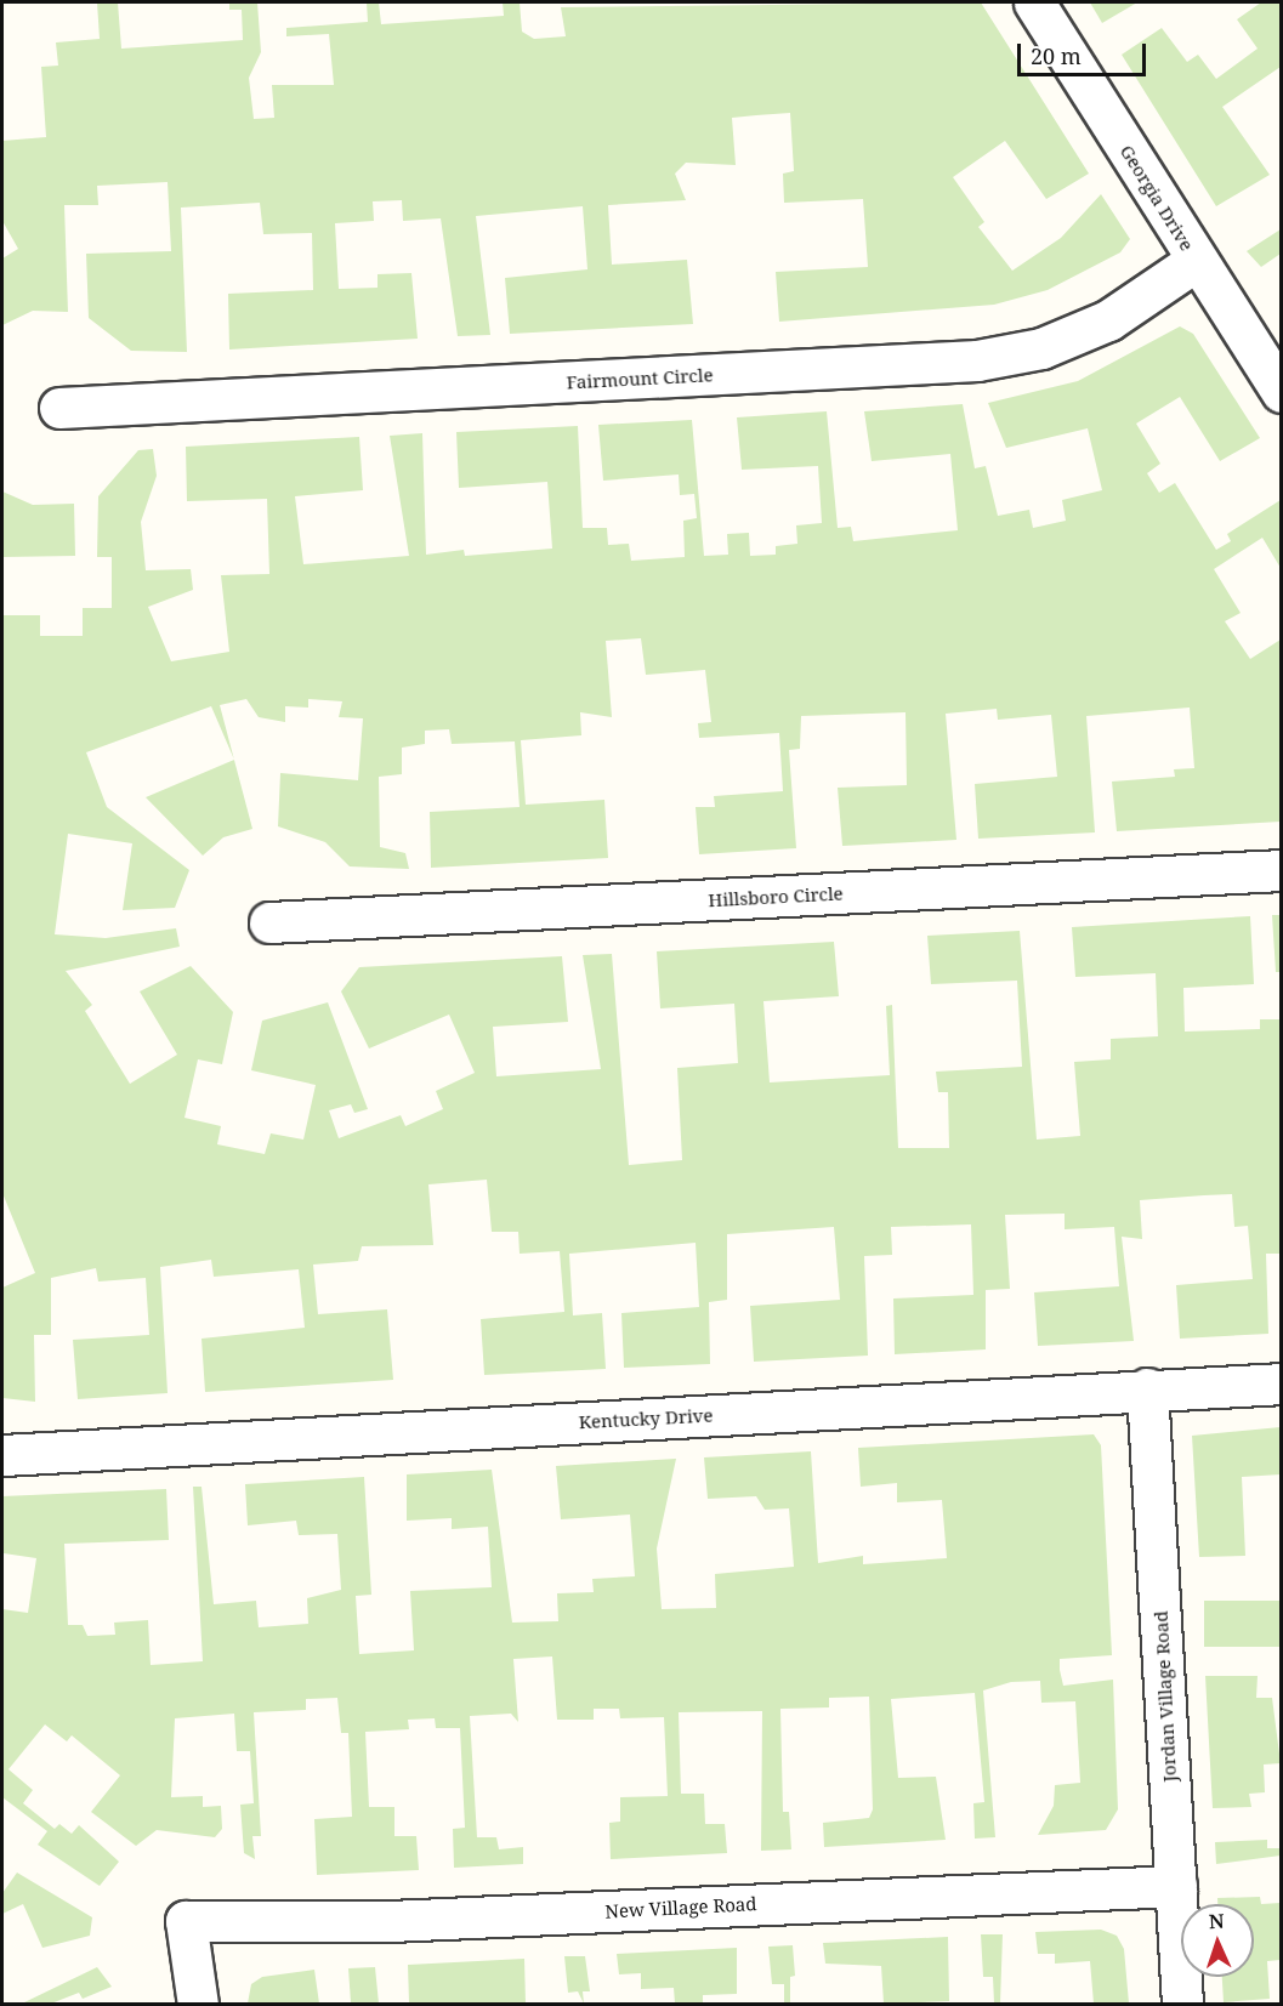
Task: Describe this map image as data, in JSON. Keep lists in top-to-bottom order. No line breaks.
{"streets":{"street":["Georgia Drive","Fairmount Circle","Hillsboro Circle","Kentucky Drive","Jordan Village Road","New Village Road"]},"crossings":[["Georgia Drive","Fairmount Circle"],["Kentucky Drive","Jordan Village Road"],["Jordan Village Road","New Village Road"]],"scale_bar":"20 m","north":"top"}
